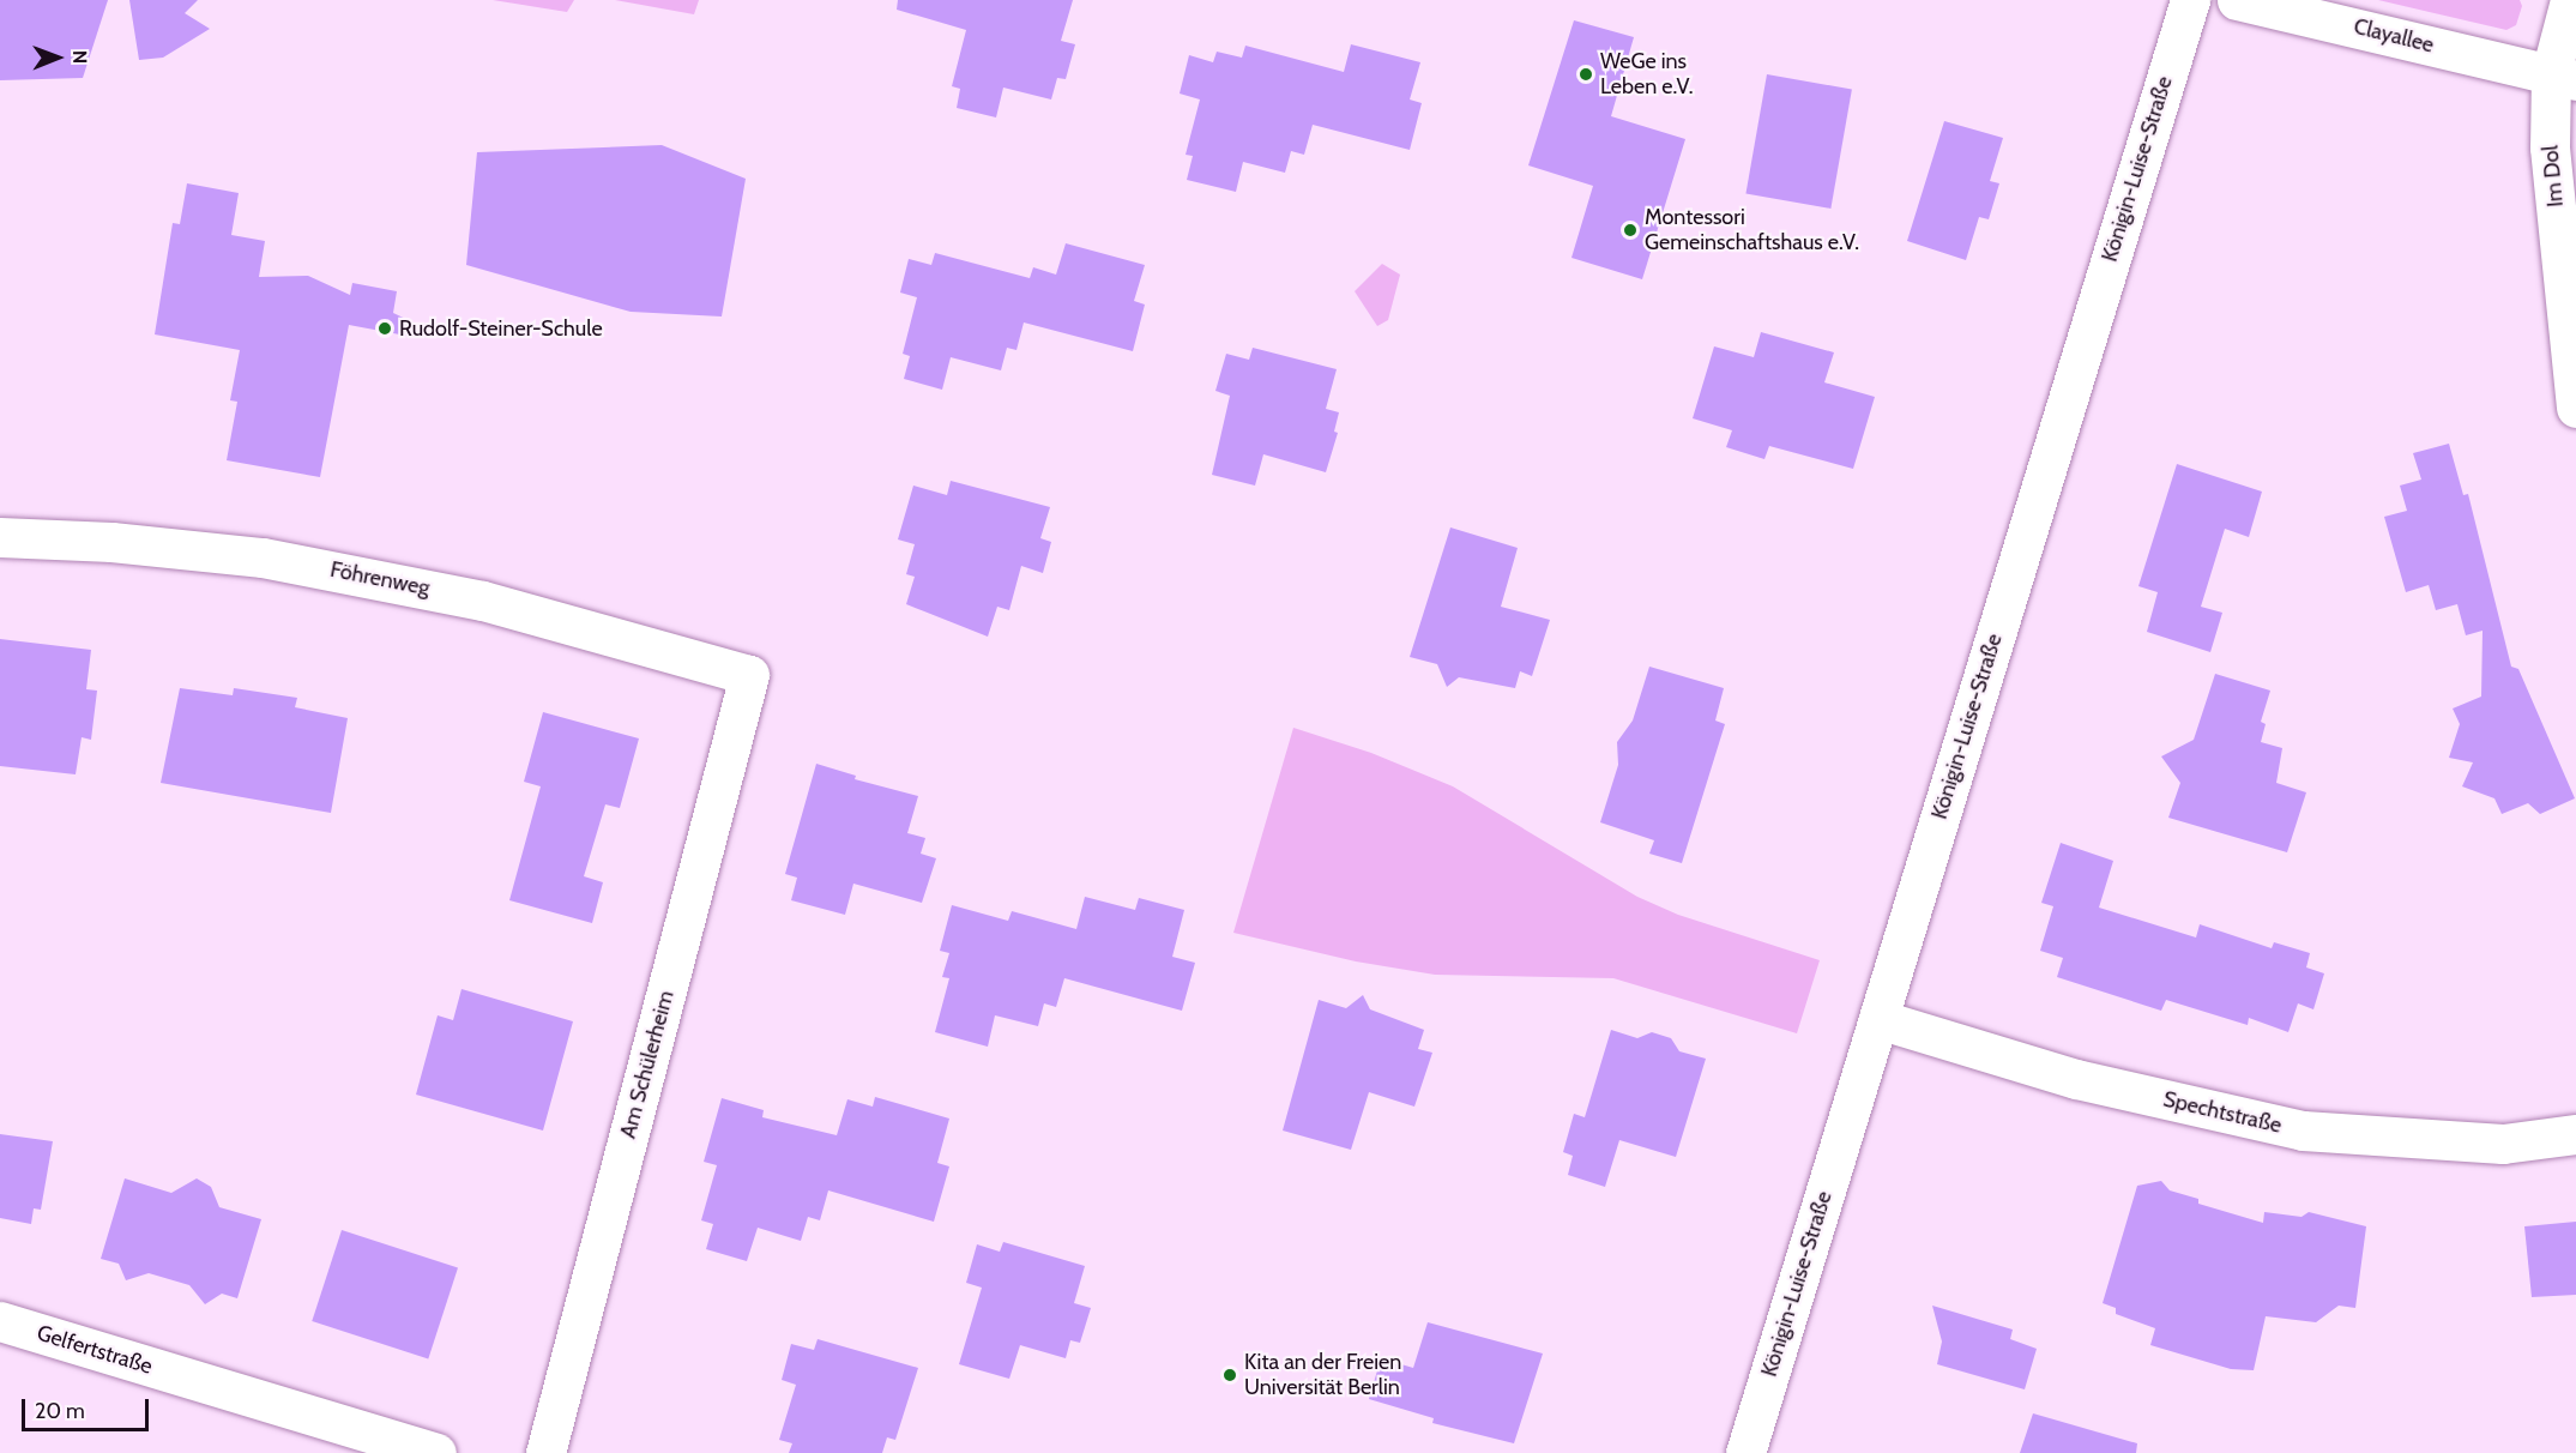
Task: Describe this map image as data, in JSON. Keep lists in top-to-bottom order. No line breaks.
{"streets":{"street":["Clayallee","Königin-Luise-Straße","Im Dol","Föhrenweg","Am Schülerheim","Spechtstraße","Gelfertstraße"]},"crossings":[["Clayallee","Im Dol"],["Königin-Luise-Straße","Spechtstraße"],["Föhrenweg","Am Schülerheim"]],"places":["WeGe ins Leben e.V.","Montessori Gemeinschaftshaus e.V.","Rudolf-Steiner-Schule","Kita an der Freien Universität Berlin"],"scale_bar":"20 m","north":"right"}
